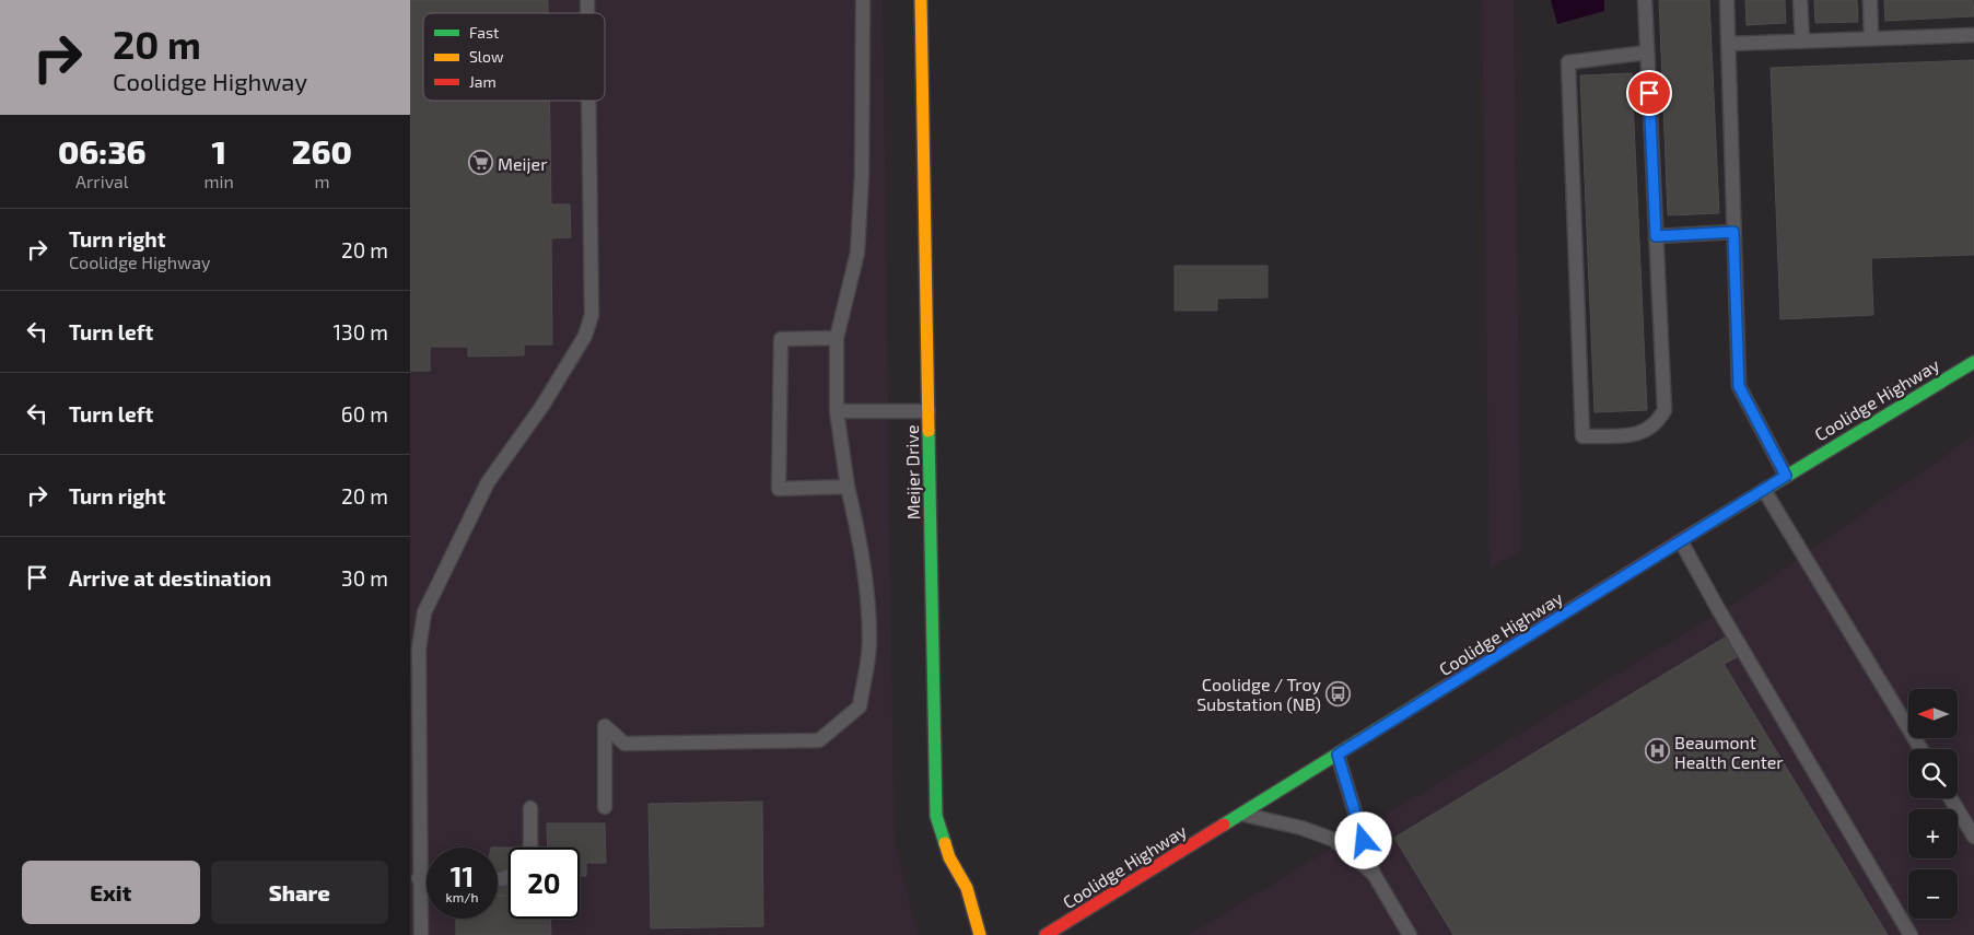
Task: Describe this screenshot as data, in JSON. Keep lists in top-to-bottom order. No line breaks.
{"streets":{"main road":["Coolidge Highway","Meijer Drive"]},"places":{"supermarket":["Meijer"],"bus stop":["Coolidge / Troy Substation (NB)"],"hospital":["Beaumont Health Center"]},"legend":["Fast","Slow","Jam"],"north":"left","page":{"turn":["20 m","Coolidge Highway"],"eta":["06:36","Arrival","1","min","260","m"],"list":[{"name":"Turn right","note":"Coolidge Highway","value":"20 m"},{"name":"Turn left","value":"130 m"},{"name":"Turn left","value":"60 m"},{"name":"Turn right","value":"20 m"},{"name":"Arrive at destination","value":"30 m"}],"map_buttons":["+","−"],"speed":"11 km/h","limit":"20","buttons":["Exit","Share"]}}
